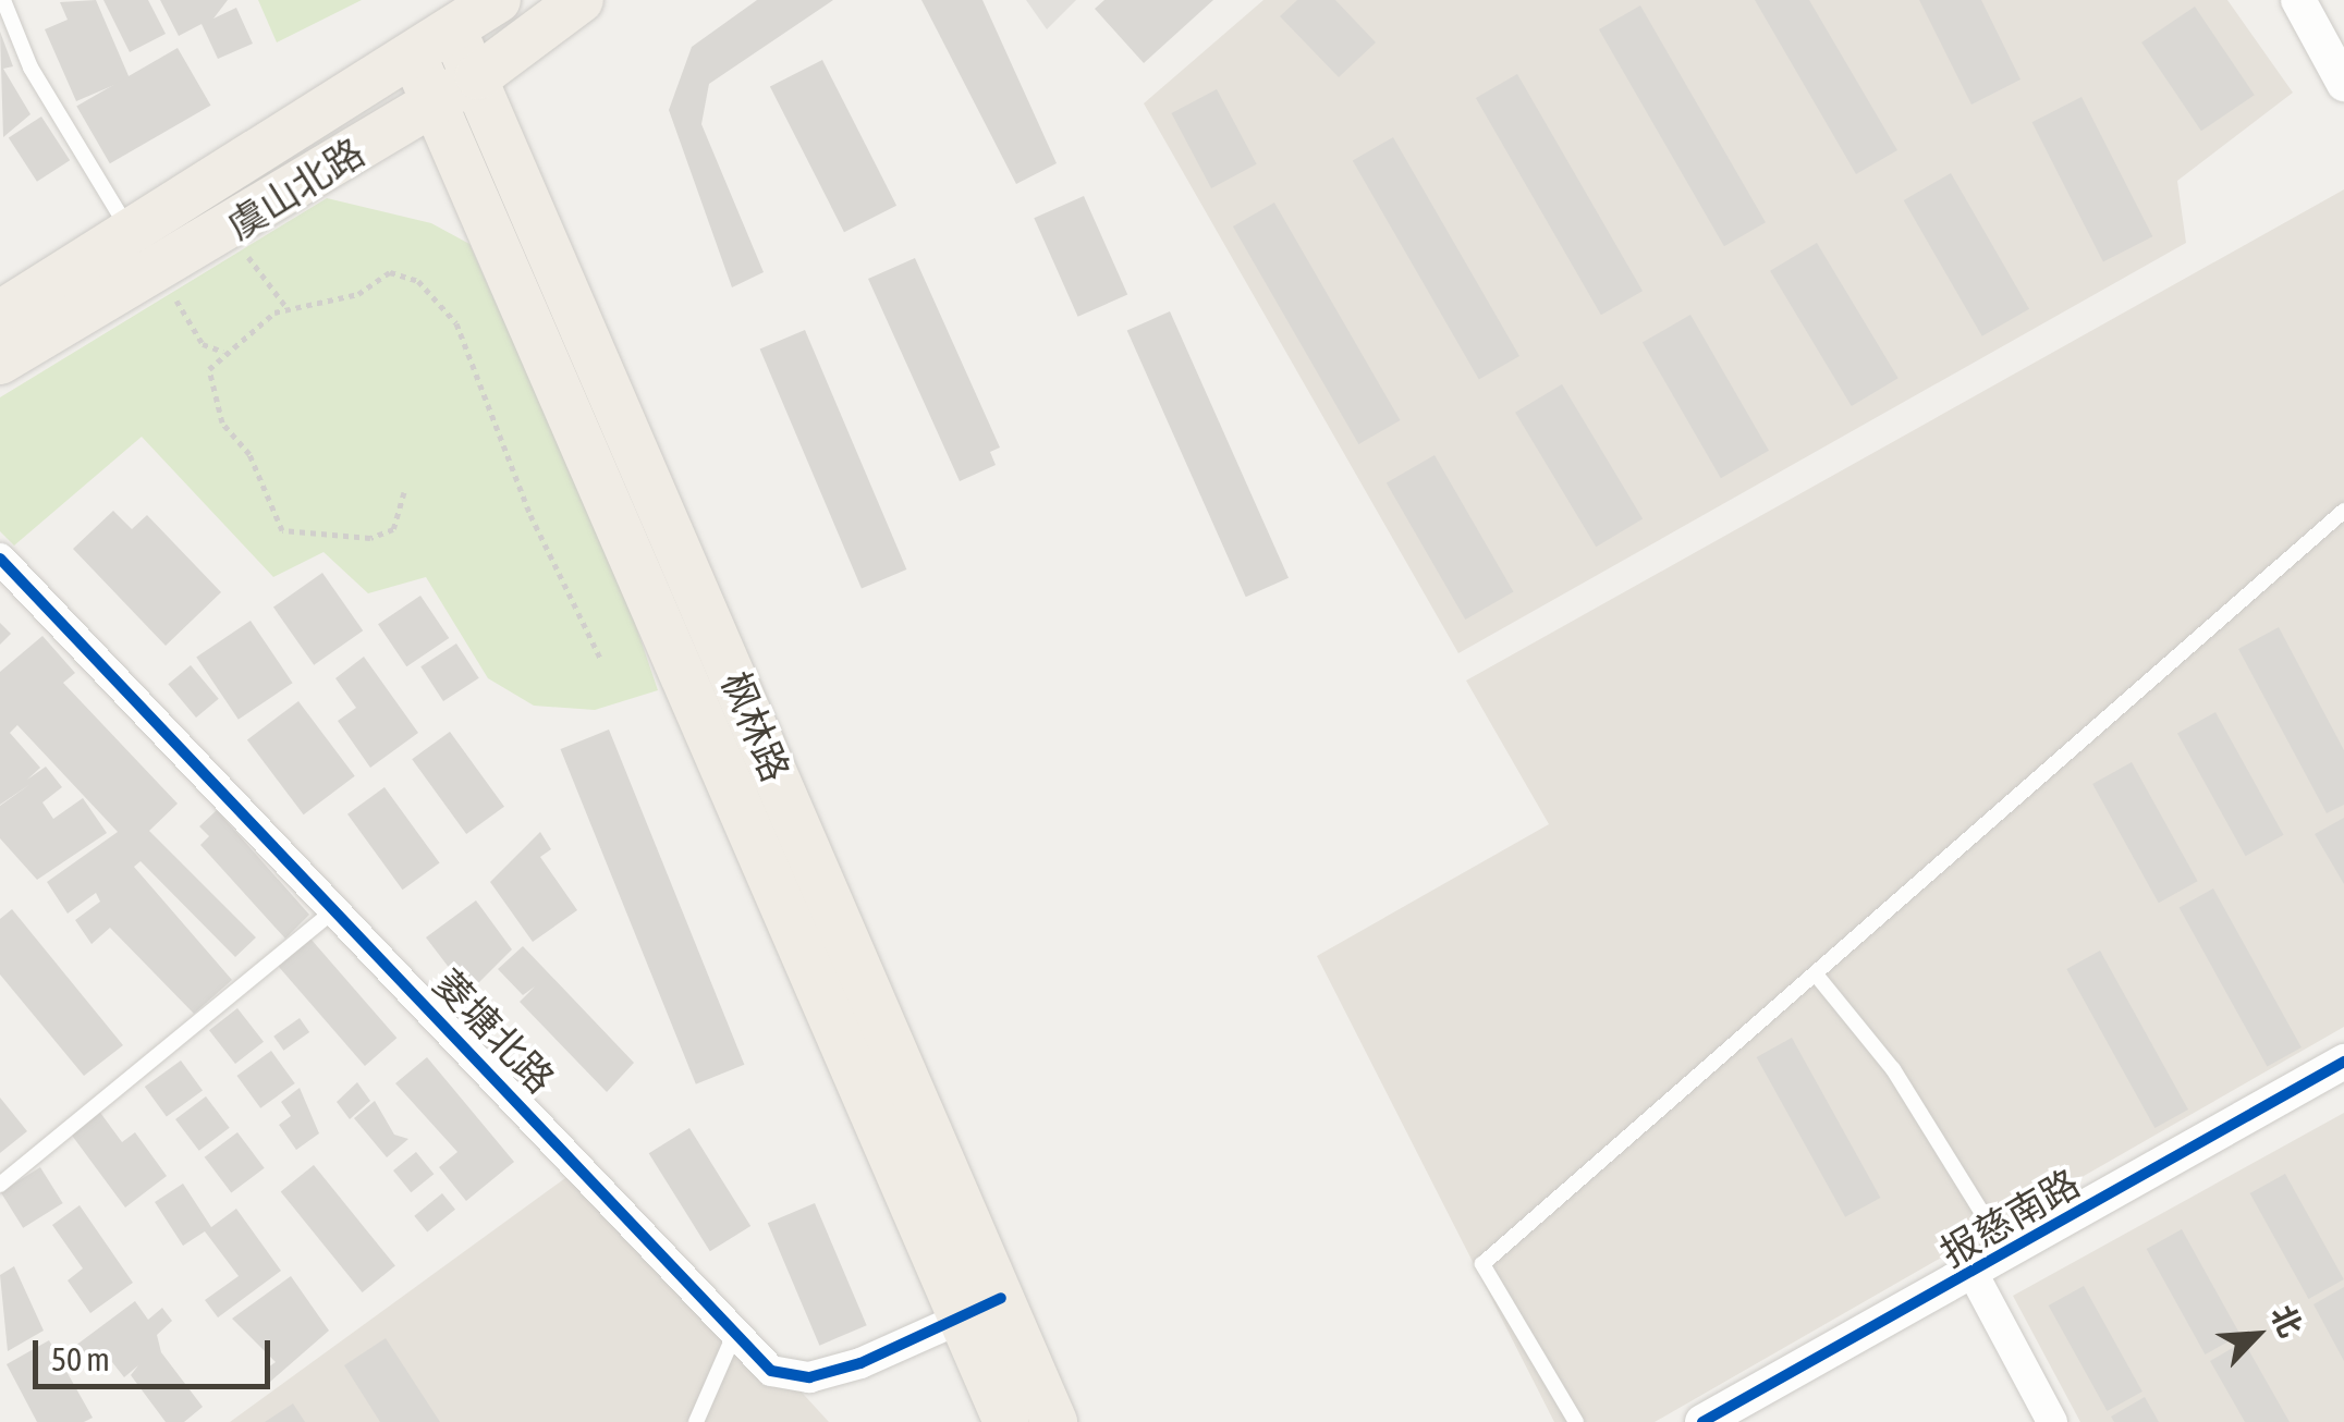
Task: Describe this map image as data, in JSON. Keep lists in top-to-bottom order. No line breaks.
{"streets":{"main road":["虞山北路","枫林路"],"street":["菱塘北路","报慈南路"]},"crossings":[["虞山北路","枫林路"],["枫林路","菱塘北路"]],"scale_bar":"50 m","north":"top right"}
